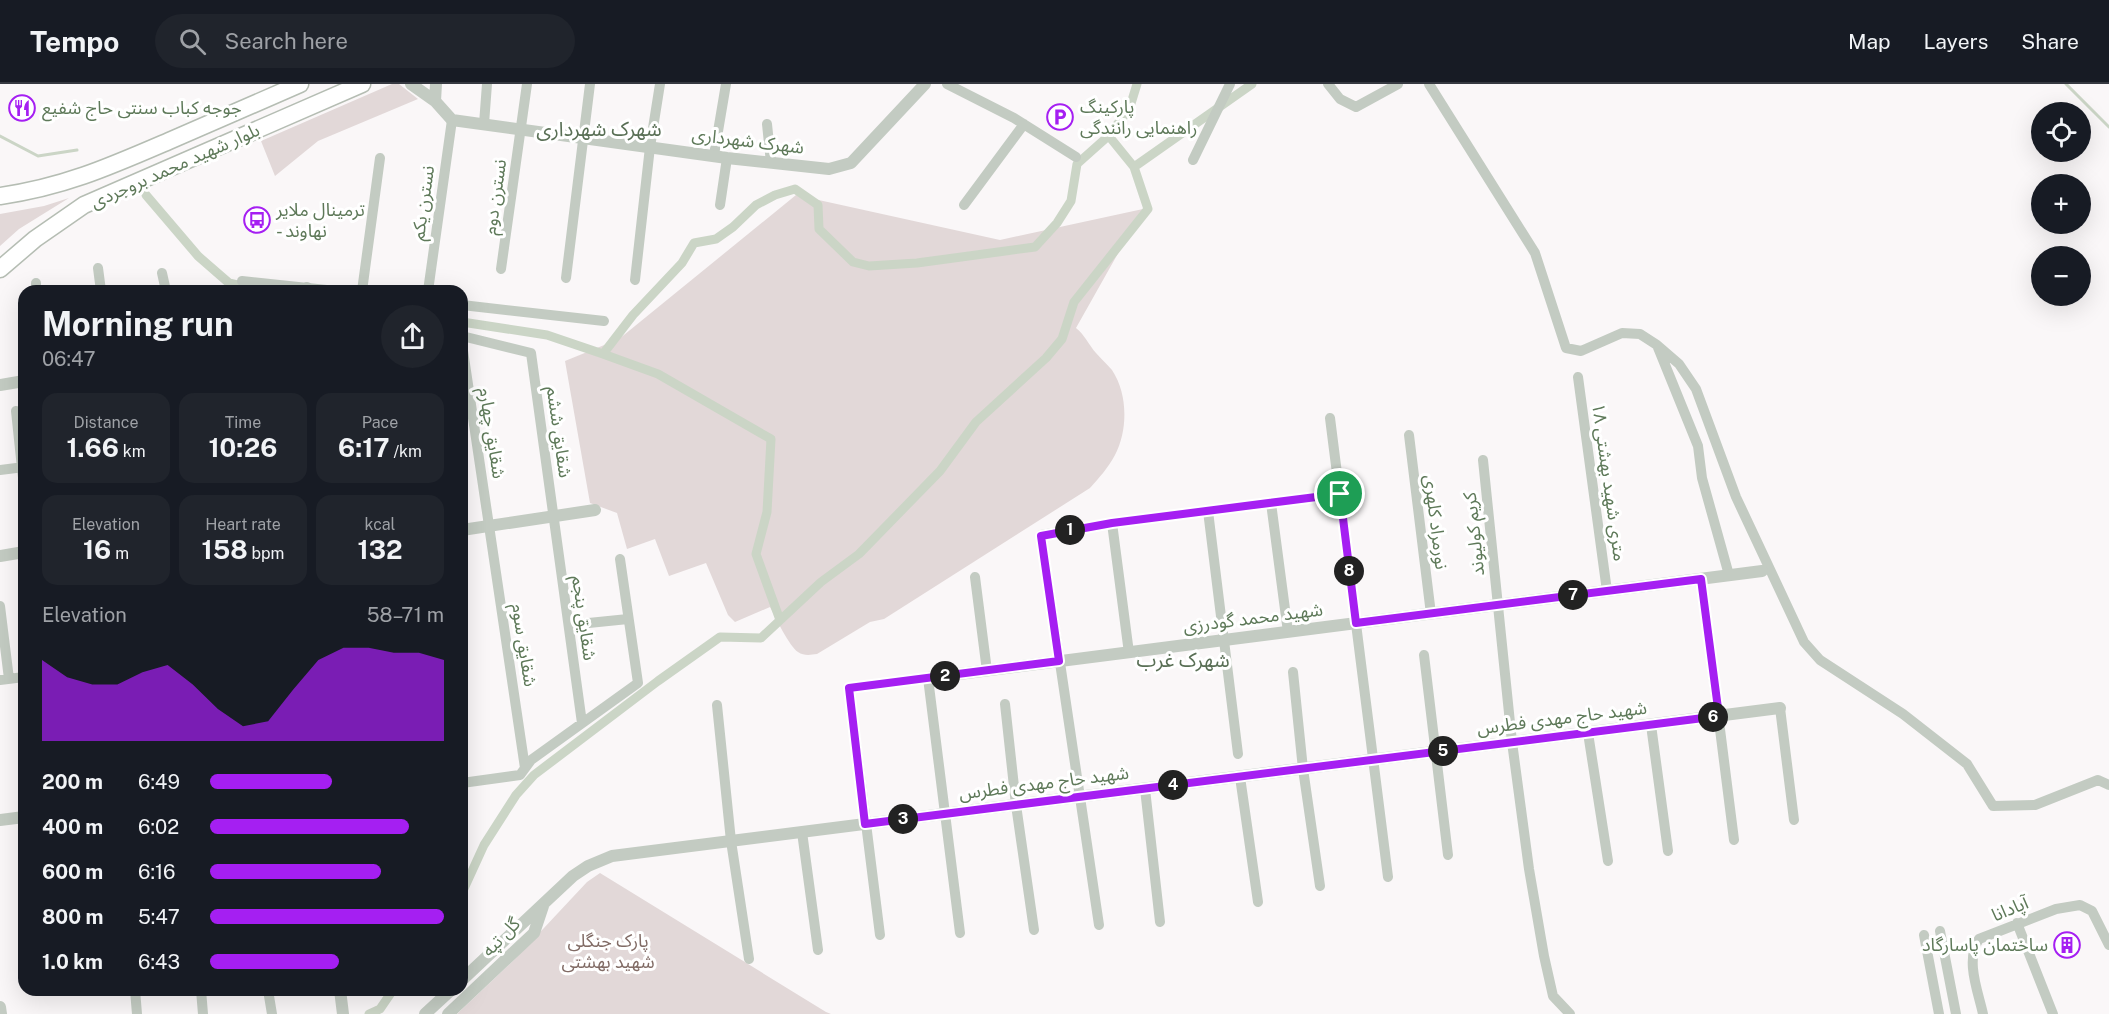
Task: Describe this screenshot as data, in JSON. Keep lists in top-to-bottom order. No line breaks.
{"streets":{"highway":["بلوار شهید محمد بروجردی"],"street":["شهرک شهرداری","نسترن دوم","نسترن یکم","شقایق ششم","شقایق چهارم","۱۸ متری شهید بهشتی","نورمراد کلهری","کریم کولیوند","شقایق پنجم","شهید محمد گودرزی","شقایق سوم","شهید حاج مهدی فطرس","آپادانا","گل تپه"]},"crossings":[["شهرک شهرداری","نسترن دوم"],["شهرک شهرداری","نسترن یکم"],["شقایق ششم","شقایق پنجم"],["شقایق چهارم","شقایق سوم"],["۱۸ متری شهید بهشتی","شهید محمد گودرزی"],["نورمراد کلهری","شهید محمد گودرزی"],["کریم کولیوند","شهید محمد گودرزی"],["کریم کولیوند","شهید حاج مهدی فطرس"],["شهید حاج مهدی فطرس","گل تپه"]],"districts":["شهرک شهرداری","شهرک غرب"],"parks":["پارک جنگلی شهید بهشتی"],"places":{"restaurant":["جوجه کباب سنتی حاج شفیع"],"parking":["پارکینگ راهنمایی رانندگی"],"bus stop":["ترمینال ملایر - نهاوند"],"building":["ساختمان پاسارگاد"]},"page":{"header":"Tempo","search":"Search here","nav":["Map","Layers","Share"],"map_buttons":["+","−"],"heading":["Morning run","06:47"],"stats":[["Distance","1.66 km"],["Time","10:26"],["Pace","6:17 /km"],["Elevation","16 m"],["Heart rate","158 bpm"],["kcal","132"]],"pins":["1","8","7","2","6","5","4","3"],"chart":["Elevation","58–71 m"],"list":[{"name":"200 m","note":"6:49"},{"name":"400 m","note":"6:02"},{"name":"600 m","note":"6:16"},{"name":"800 m","note":"5:47"},{"name":"1.0 km","note":"6:43"}]}}
